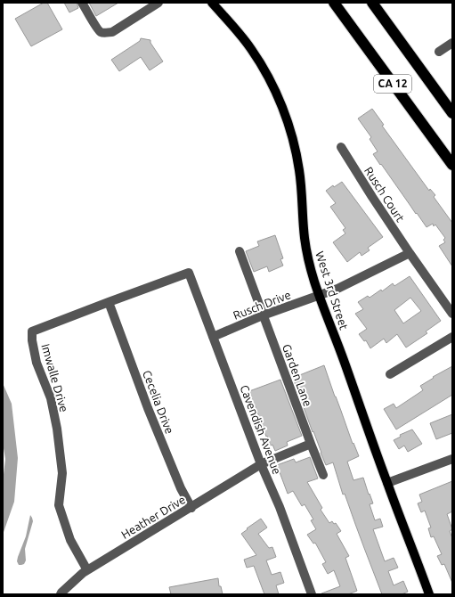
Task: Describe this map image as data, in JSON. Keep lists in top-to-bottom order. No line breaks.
{"streets":{"highway":["CA 12"],"main road":["West 3rd Street"],"street":["Rusch Court","Rusch Drive","Garden Lane","Imwalle Drive","Cecelia Drive","Cavendish Avenue","Heather Drive"]},"crossings":[["West 3rd Street","Rusch Drive"],["Rusch Drive","Garden Lane"],["Rusch Drive","Cavendish Avenue"],["Imwalle Drive","Cecelia Drive"],["Imwalle Drive","Cavendish Avenue"],["Imwalle Drive","Heather Drive"],["Cecelia Drive","Heather Drive"],["Cavendish Avenue","Heather Drive"]]}
